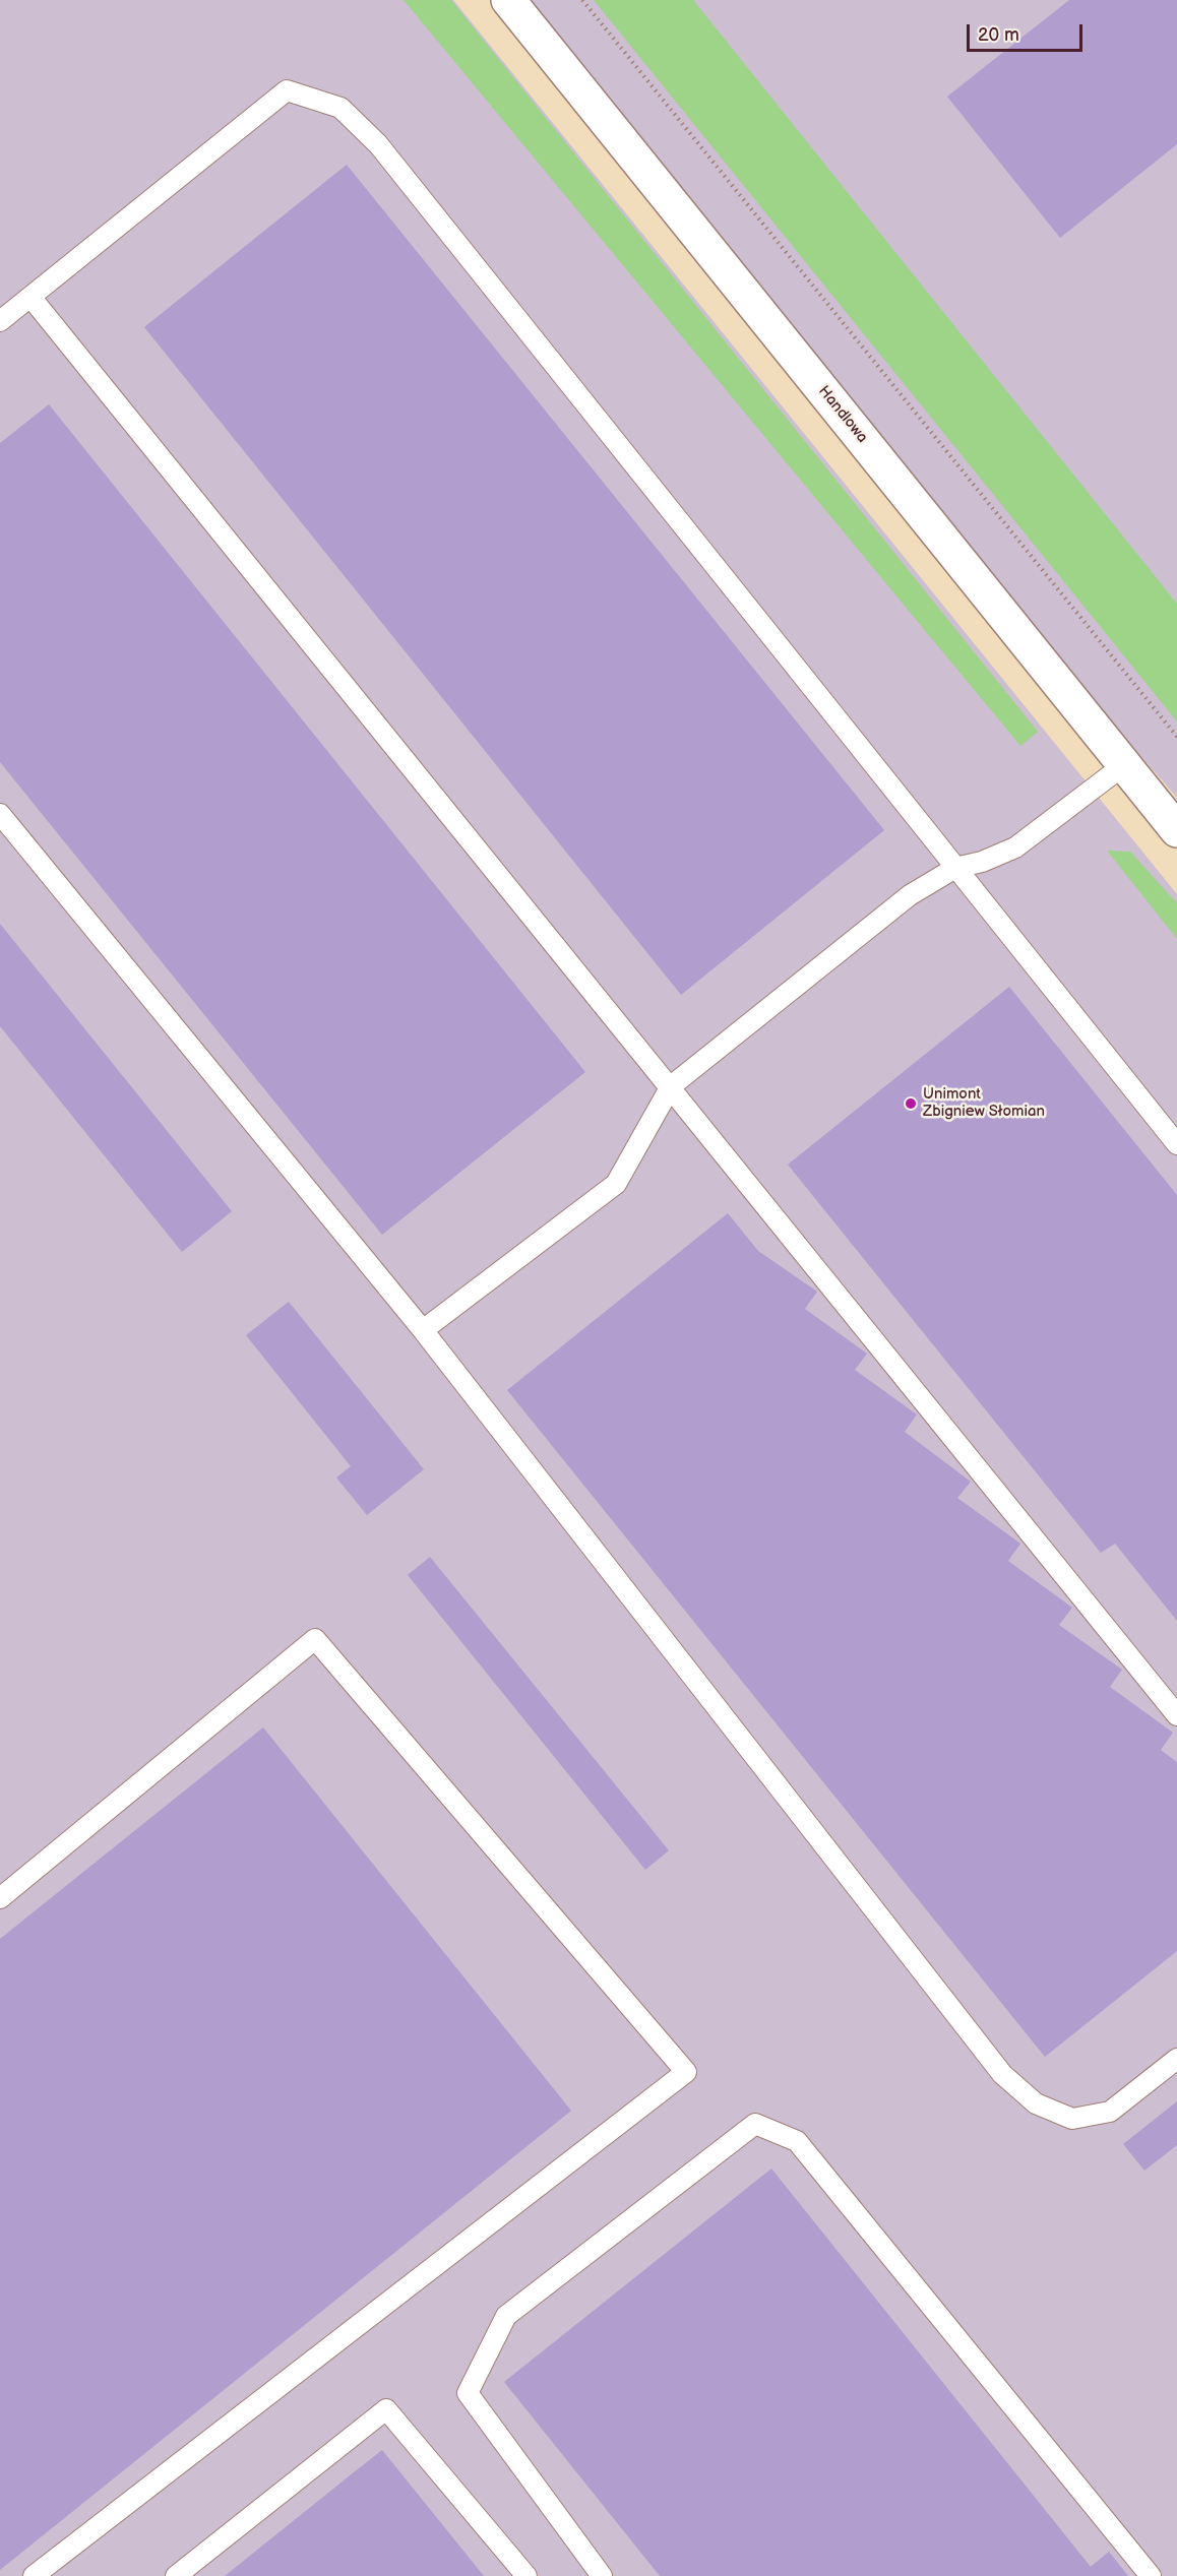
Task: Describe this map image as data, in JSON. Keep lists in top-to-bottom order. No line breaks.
{"streets":{"street":["Handlowa"]},"places":["Unimont Zbigniew Słomian"],"scale_bar":"20 m"}
